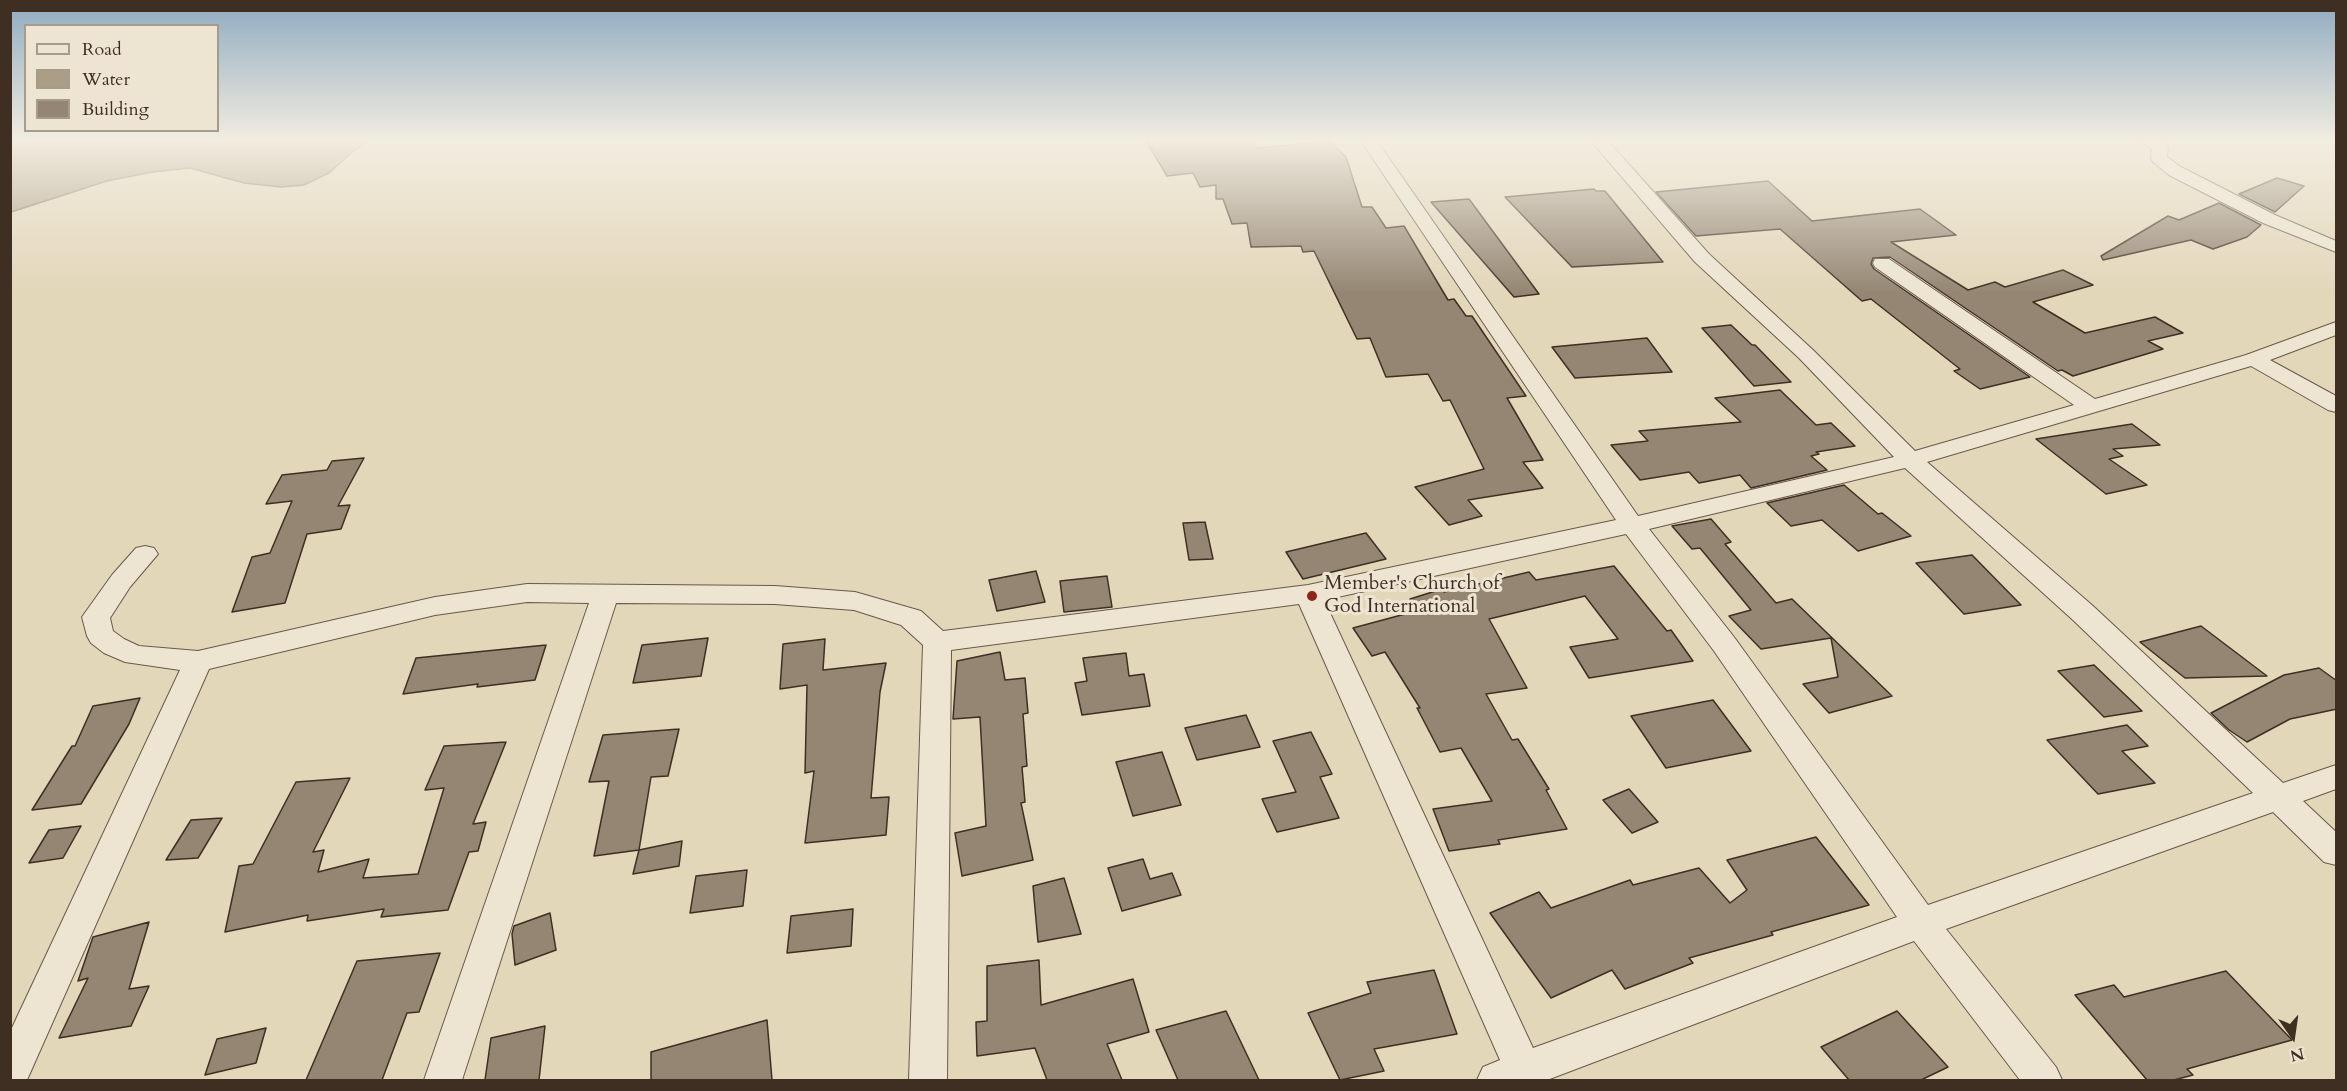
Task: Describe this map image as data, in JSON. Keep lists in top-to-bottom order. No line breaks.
{"places":["Member's Church of God International"],"legend":["Road","Water","Building"],"north":"bottom"}
